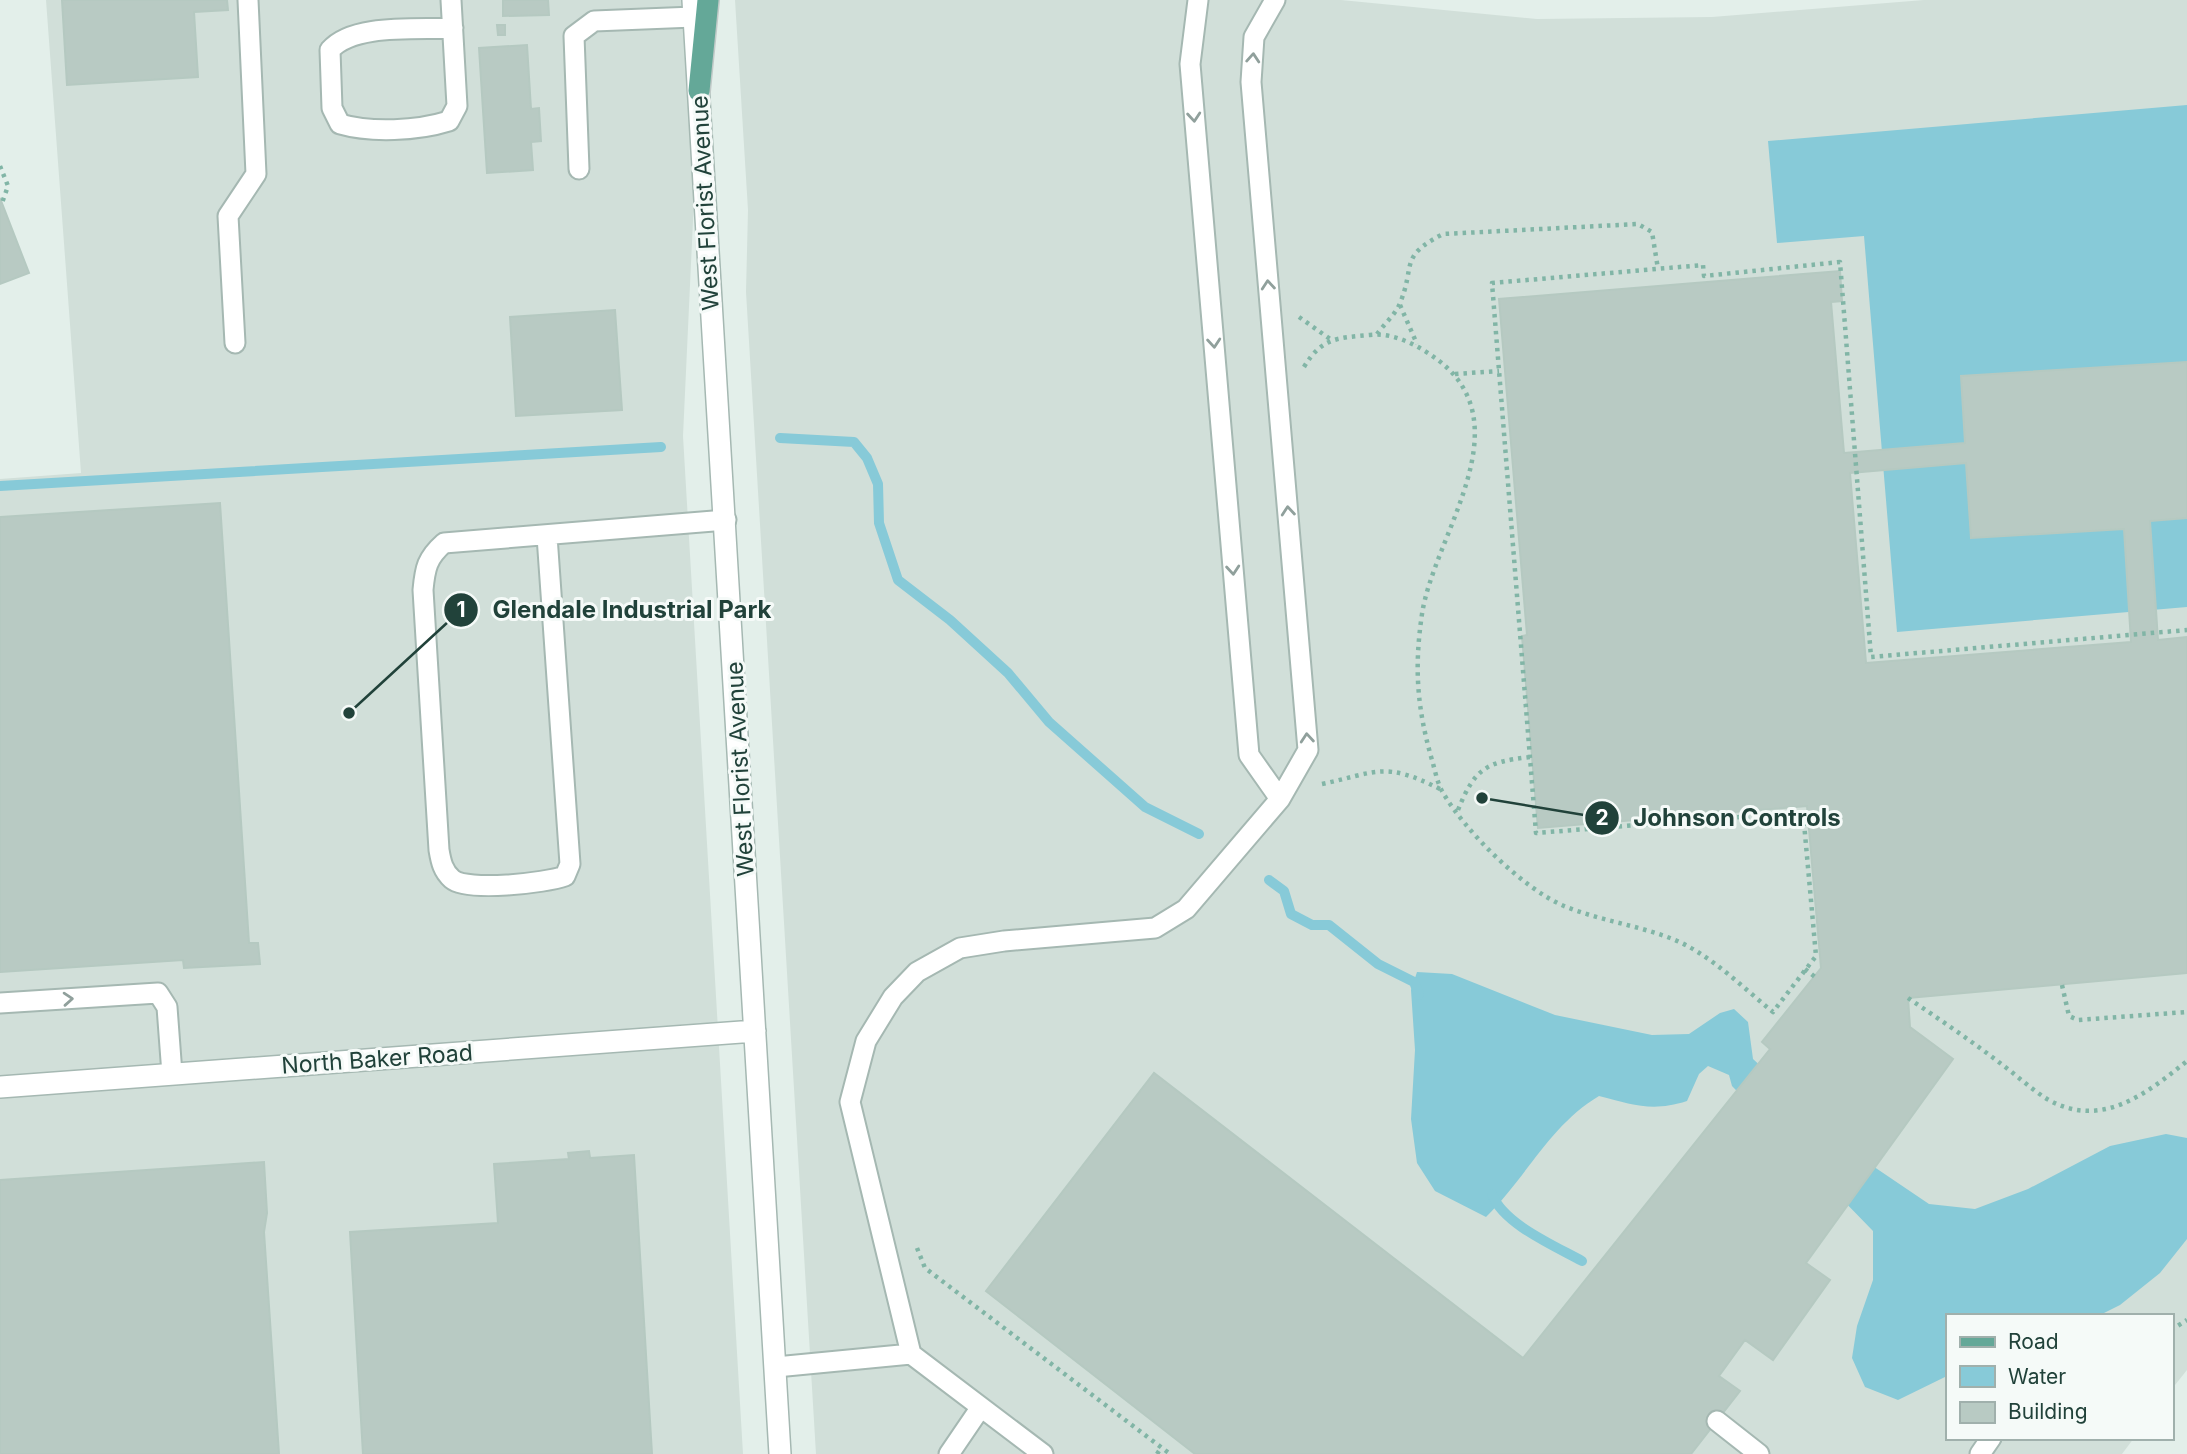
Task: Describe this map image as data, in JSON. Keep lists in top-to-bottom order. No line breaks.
{"streets":{"street":["West Florist Avenue","North Baker Road"]},"crossings":[["West Florist Avenue","North Baker Road"]],"places":["Glendale Industrial Park","Johnson Controls"],"legend":["Road","Water","Building"]}
